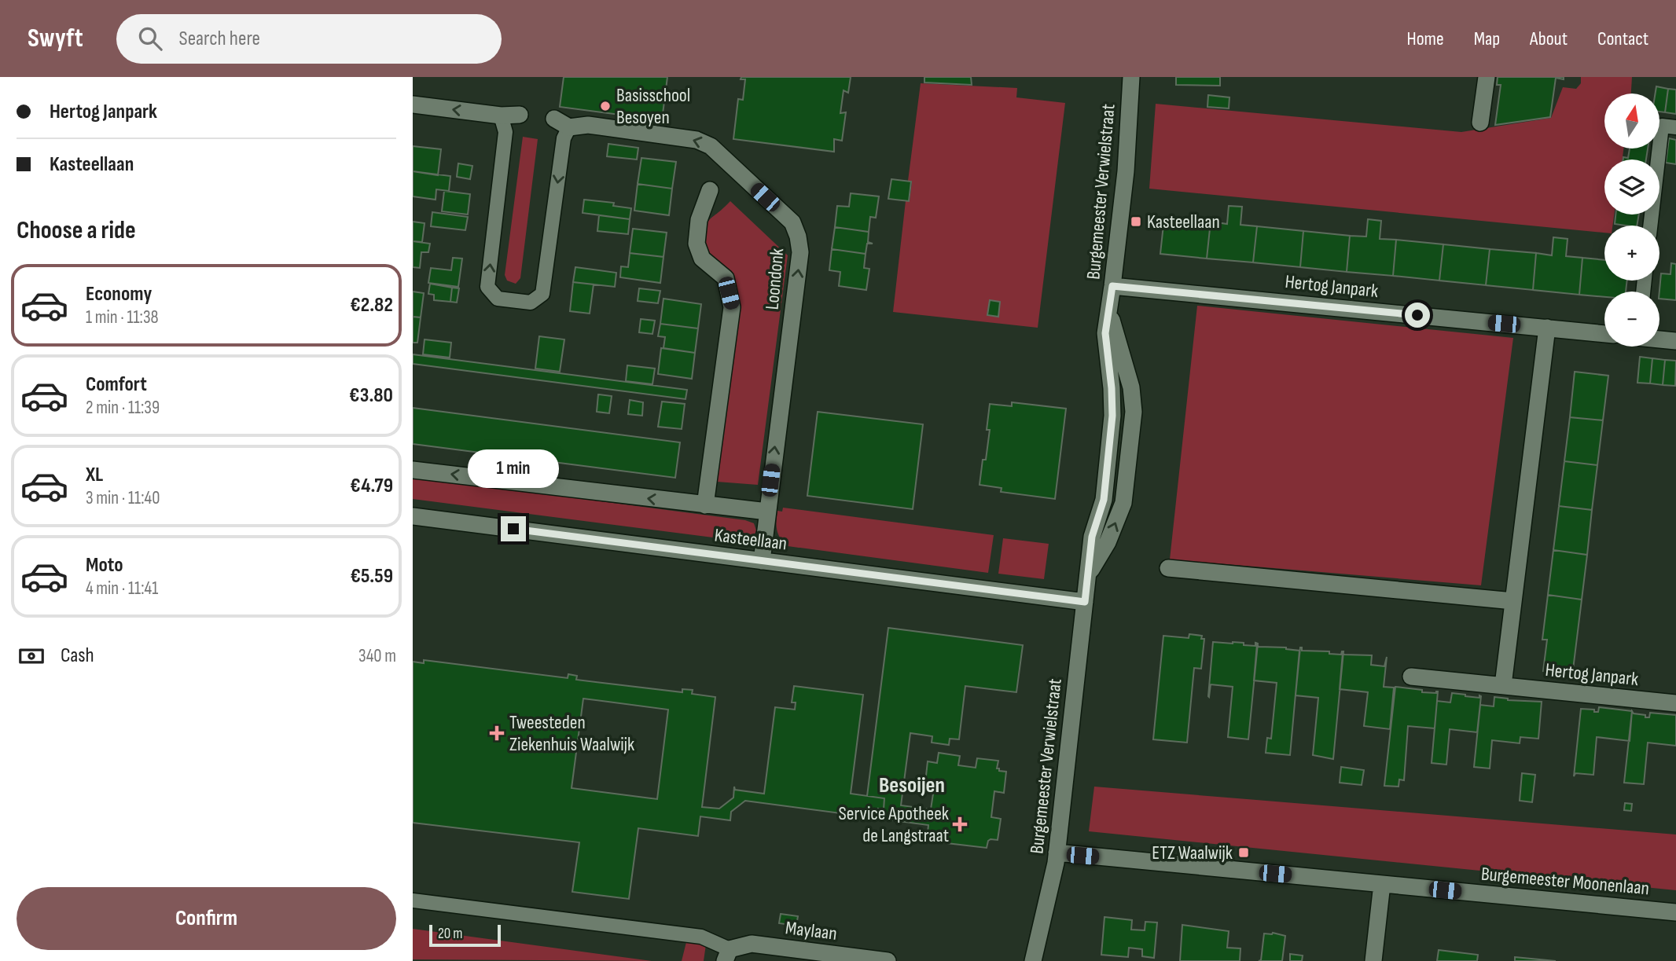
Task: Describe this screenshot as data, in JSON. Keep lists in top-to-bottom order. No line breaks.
{"streets":{"street":["Burgemeester Verwielstraat","Loondonk","Hertog Janpark","Kasteellaan","Burgemeester Moonenlaan","Maylaan"]},"crossings":[["Burgemeester Verwielstraat","Hertog Janpark"],["Burgemeester Verwielstraat","Kasteellaan"],["Burgemeester Verwielstraat","Burgemeester Moonenlaan"],["Loondonk","Kasteellaan"]],"districts":["Besoijen"],"places":{"other":["Basisschool Besoyen"],"transit":["Kasteellaan","ETZ Waalwijk"],"health":["Tweesteden Ziekenhuis Waalwijk","Service Apotheek de Langstraat"]},"scale_bar":"20 m","north":"top","page":{"header":"Swyft","search":"Search here","nav":["Home","Map","About","Contact"],"banner":["Hertog Janpark","Kasteellaan"],"map_buttons":["+","−"],"heading":"Choose a ride","list":[{"name":"Economy","note":"1 min · 11:38","value":"€2.82"},{"name":"Comfort","note":"2 min · 11:39","value":"€3.80"},{"name":"XL","note":"3 min · 11:40","value":"€4.79"},{"name":"Moto","note":"4 min · 11:41","value":"€5.59"}],"bubble":"1 min","pay":["Cash","340 m"],"buttons":"Confirm","scale":"20 m"}}
